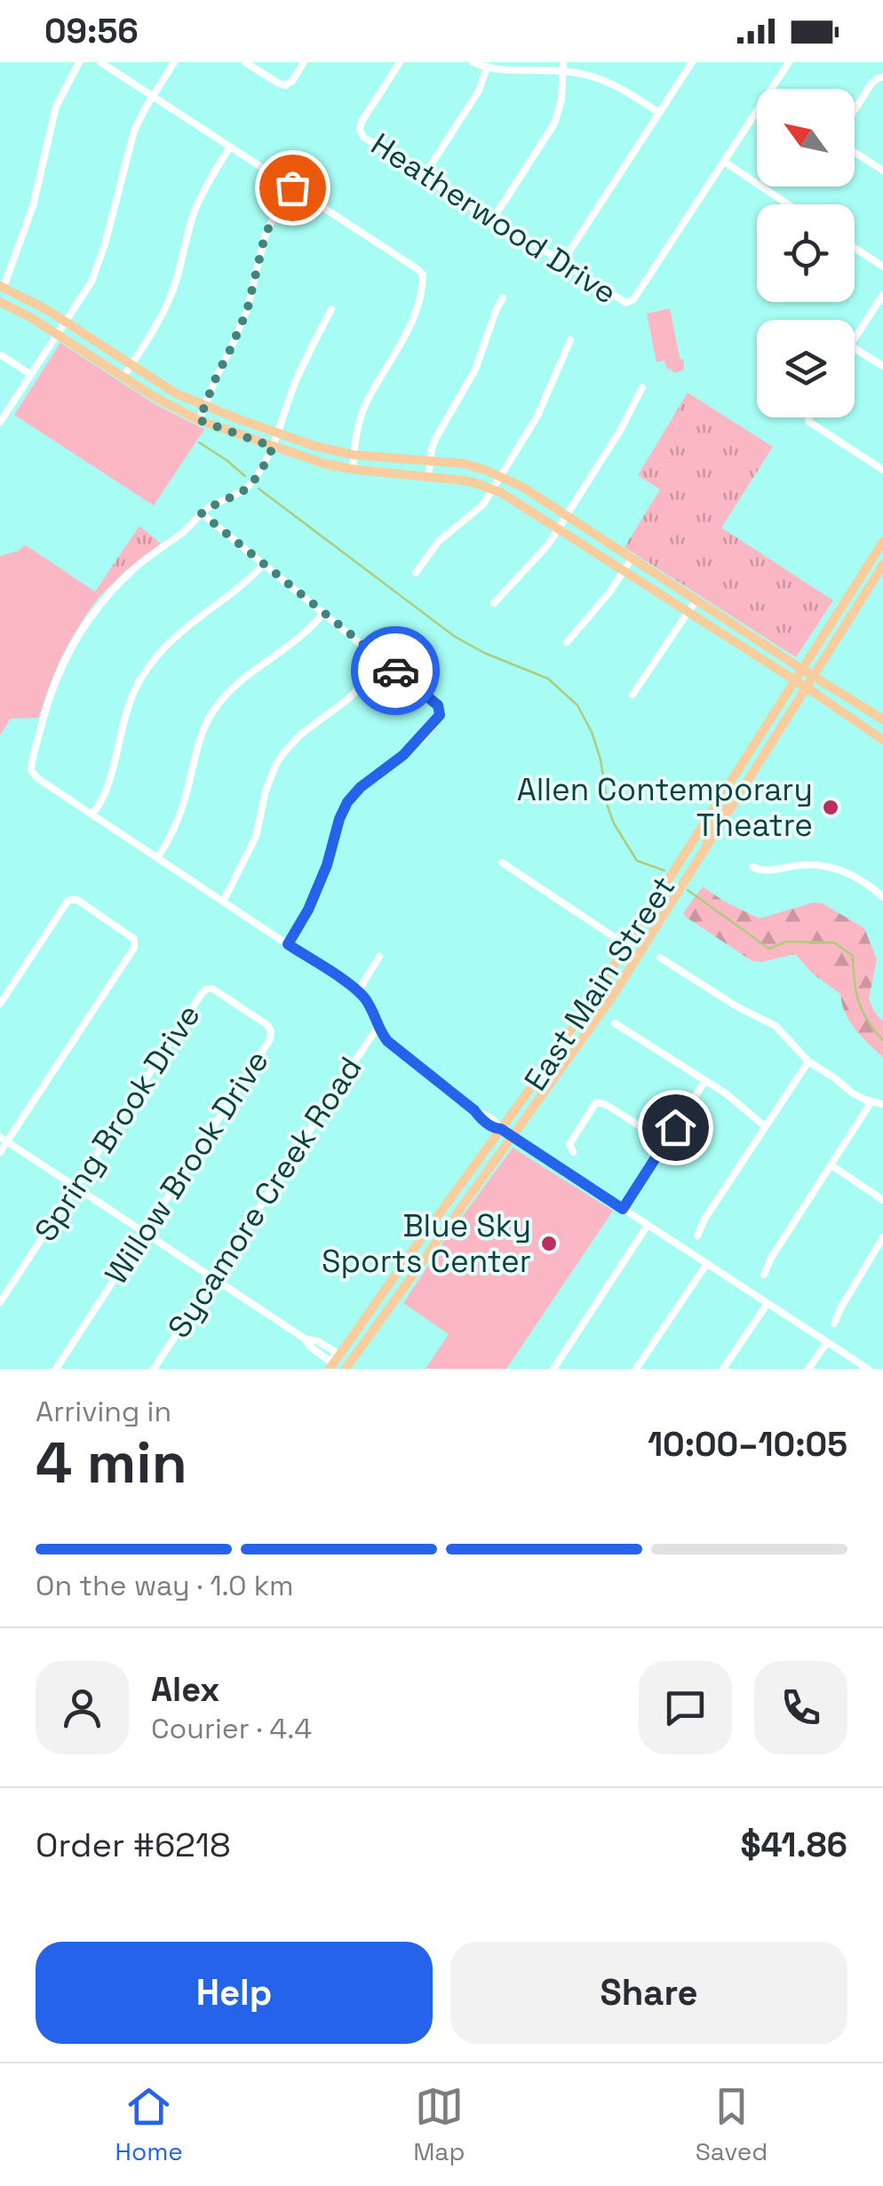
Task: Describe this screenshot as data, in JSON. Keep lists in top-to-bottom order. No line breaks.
{"streets":{"main road":["East Main Street"],"street":["Heatherwood Drive","Spring Brook Drive","Willow Brook Drive","Sycamore Creek Road"]},"crossings":[["Spring Brook Drive","Willow Brook Drive"]],"places":["Allen Contemporary Theatre","Blue Sky Sports Center"],"north":"top left","page":{"status":"09:56","heading":["4 min","Arriving in","10:00–10:05"],"panel":["Alex","Courier · 4.4","Order #6218","$41.86"],"bar":"On the way · 1.0 km","buttons":["Help","Share"],"tabs":["Home","Map","Saved"]}}
